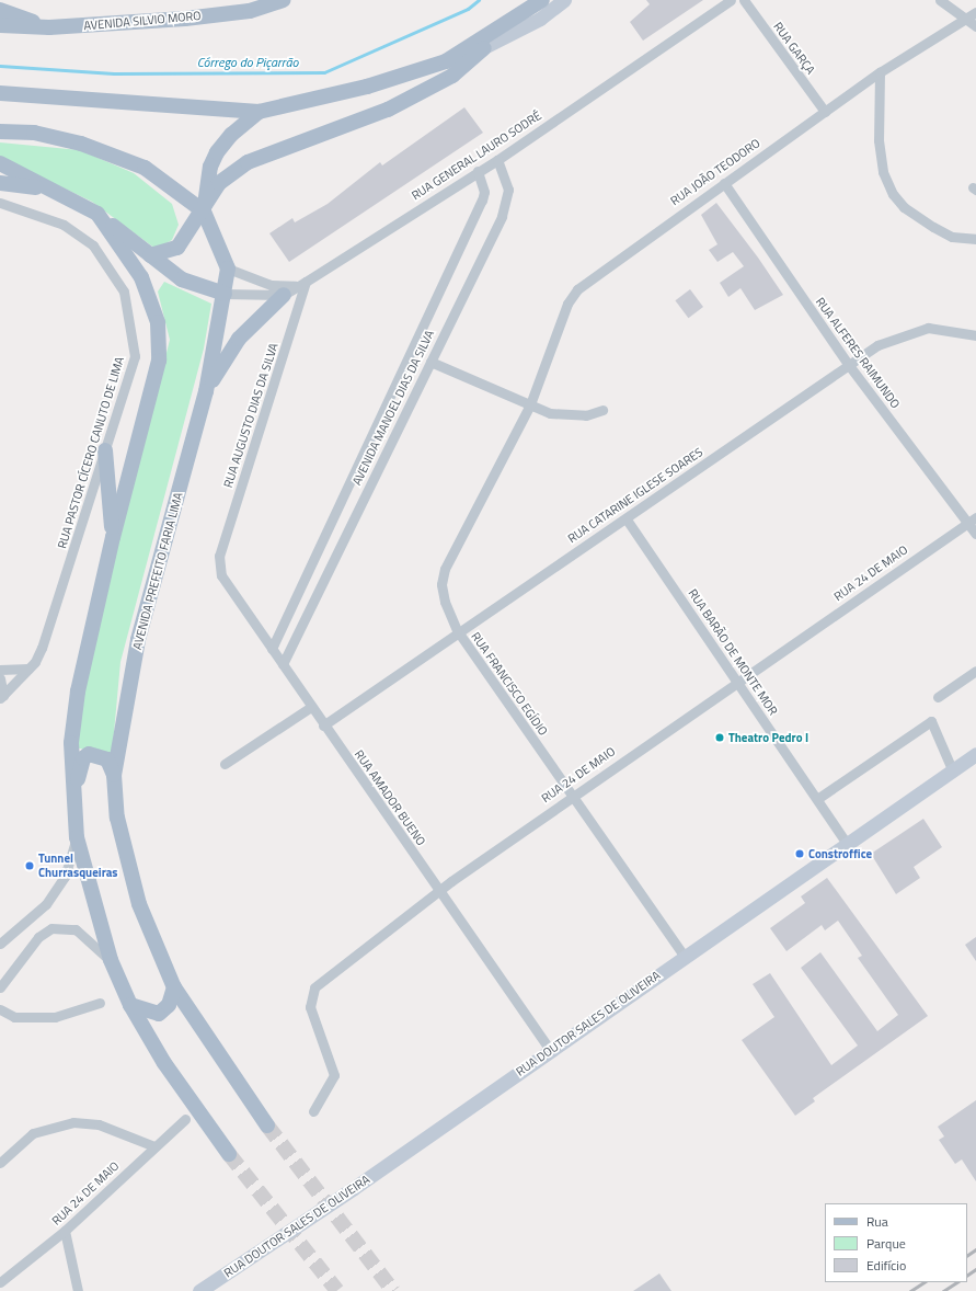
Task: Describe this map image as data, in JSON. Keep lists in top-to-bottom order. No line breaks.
{"streets":{"main road":["AVENIDA SILVIO MORO","AVENIDA PREFEITO FARIA LIMA","RUA DOUTOR SALES DE OLIVEIRA"],"street":["RUA GARÇA","RUA GENERAL LAURO SODRÉ","RUA JOÃO TEODORO","RUA ALFERES RAIMUNDO","AVENIDA MANOEL DIAS DA SILVA","RUA AUGUSTO DIAS DA SILVA","RUA PASTOR CÍCERO CANUTO DE LIMA","RUA CATARINE IGLESE SOARES","RUA 24 DE MAIO","RUA BARÃO DE MONTE MOR","RUA FRANCISCO EGÍDIO","RUA AMADOR BUENO"]},"crossings":[["RUA GARÇA","RUA JOÃO TEODORO"],["RUA GENERAL LAURO SODRÉ","AVENIDA MANOEL DIAS DA SILVA"],["RUA GENERAL LAURO SODRÉ","RUA AUGUSTO DIAS DA SILVA"],["RUA GENERAL LAURO SODRÉ","AVENIDA PREFEITO FARIA LIMA"],["RUA JOÃO TEODORO","RUA ALFERES RAIMUNDO"],["RUA JOÃO TEODORO","RUA FRANCISCO EGÍDIO"],["RUA ALFERES RAIMUNDO","RUA CATARINE IGLESE SOARES"],["RUA ALFERES RAIMUNDO","RUA 24 DE MAIO"],["AVENIDA MANOEL DIAS DA SILVA","RUA AMADOR BUENO"],["RUA AUGUSTO DIAS DA SILVA","RUA AMADOR BUENO"],["RUA CATARINE IGLESE SOARES","RUA BARÃO DE MONTE MOR"],["RUA CATARINE IGLESE SOARES","RUA FRANCISCO EGÍDIO"],["RUA CATARINE IGLESE SOARES","RUA AMADOR BUENO"],["RUA 24 DE MAIO","RUA BARÃO DE MONTE MOR"],["RUA 24 DE MAIO","RUA FRANCISCO EGÍDIO"],["RUA 24 DE MAIO","RUA AMADOR BUENO"],["RUA BARÃO DE MONTE MOR","RUA DOUTOR SALES DE OLIVEIRA"],["RUA FRANCISCO EGÍDIO","RUA DOUTOR SALES DE OLIVEIRA"],["RUA AMADOR BUENO","RUA DOUTOR SALES DE OLIVEIRA"]],"water":["Córrego do Piçarrão"],"places":["Theatro Pedro I","Constroffice","Tunnel Churrasqueiras"],"legend":["Rua","Parque","Edifício"]}
